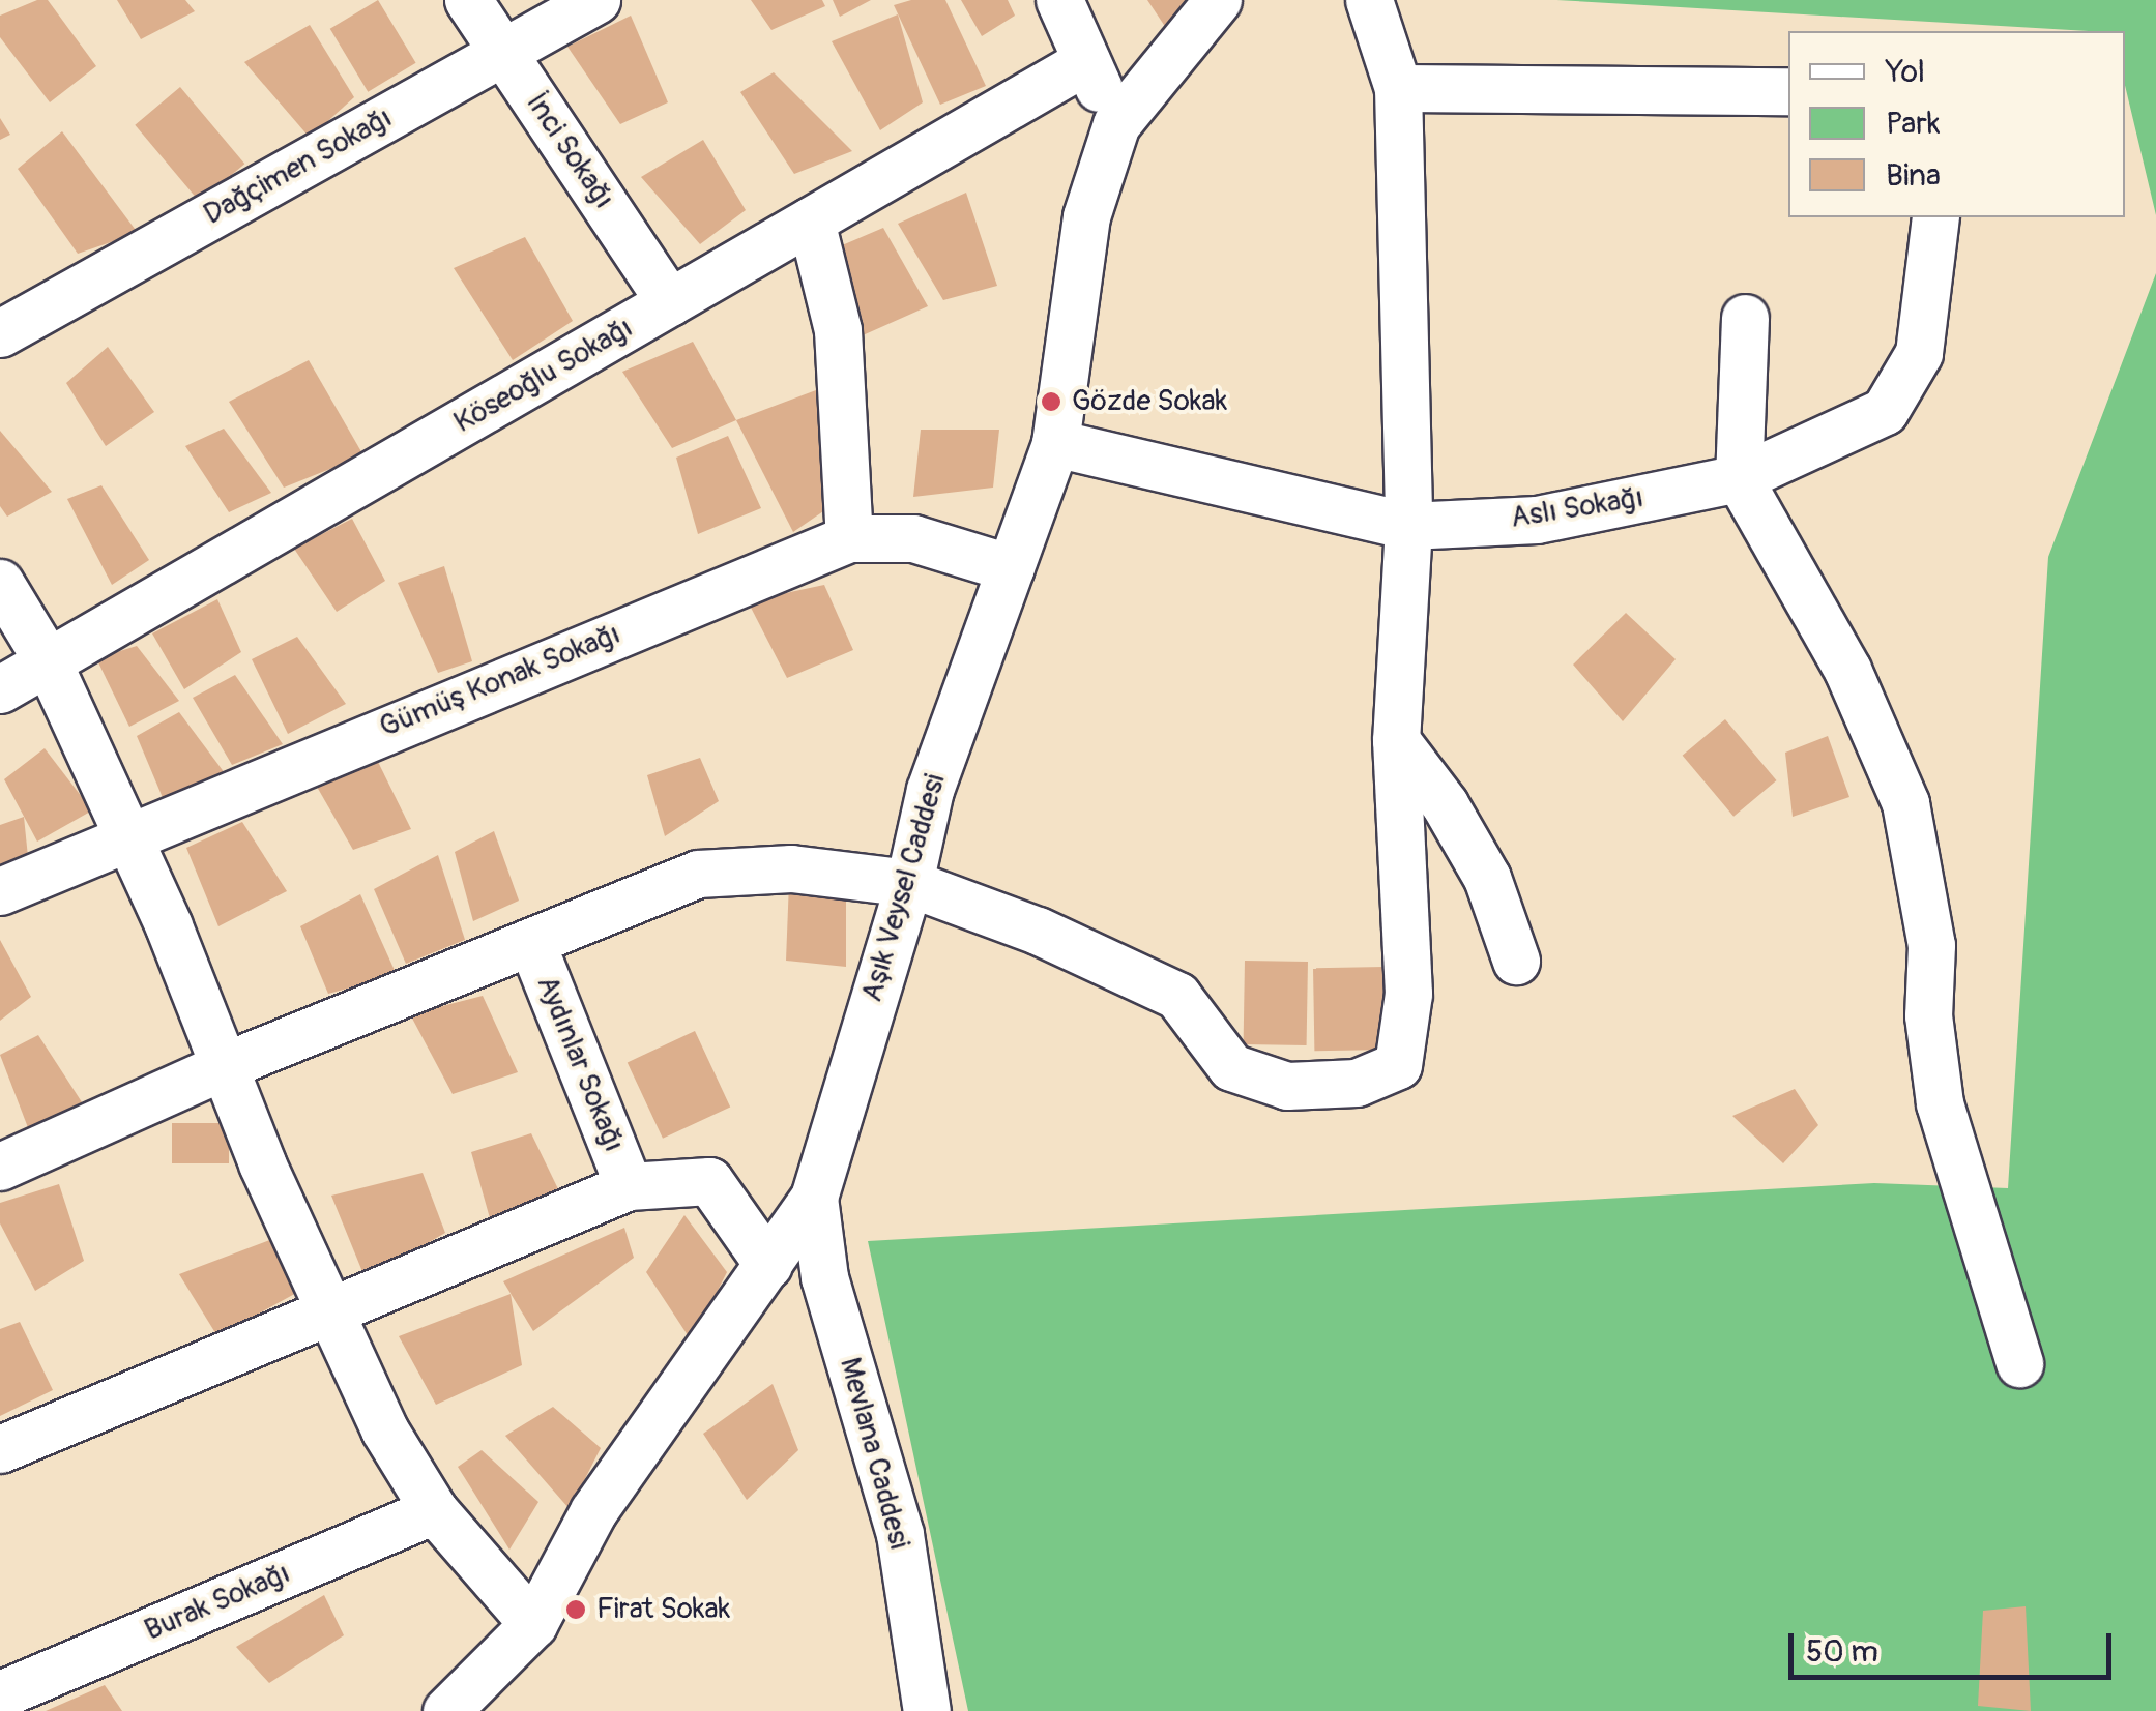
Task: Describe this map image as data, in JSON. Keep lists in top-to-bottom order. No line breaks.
{"streets":{"street":["İnci Sokağı","Dağçimen Sokağı","Köseoğlu Sokağı","Aslı Sokağı","Gümüş Konak Sokağı","Aşık Veysel Caddesi","Aydınlar Sokağı","Mevlana Caddesi","Burak Sokağı"]},"crossings":[["İnci Sokağı","Dağçimen Sokağı"],["İnci Sokağı","Köseoğlu Sokağı"],["Aslı Sokağı","Aşık Veysel Caddesi"],["Gümüş Konak Sokağı","Aşık Veysel Caddesi"],["Aşık Veysel Caddesi","Mevlana Caddesi"]],"places":["Gözde Sokak","Firat Sokak"],"legend":["Yol","Park","Bina"],"scale_bar":"50 m"}
